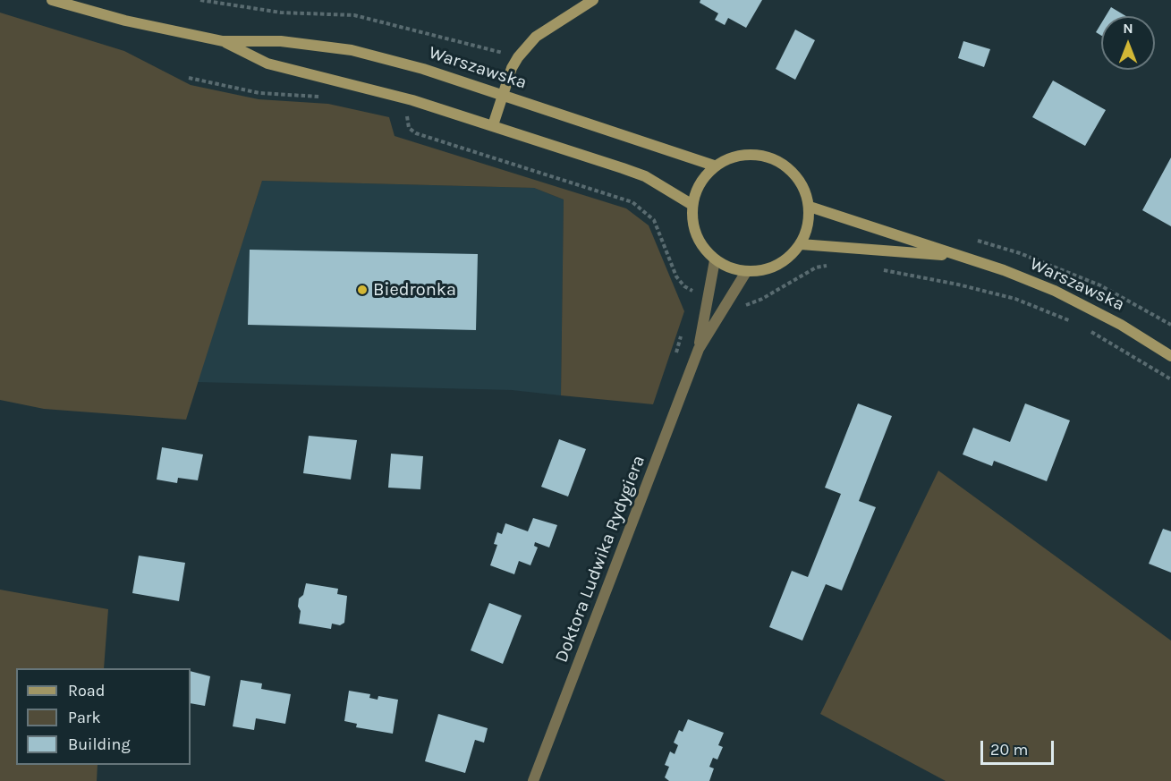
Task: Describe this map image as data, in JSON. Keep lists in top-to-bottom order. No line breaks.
{"streets":{"main road":["Warszawska"],"street":["Doktora Ludwika Rydygiera"]},"crossings":[["Warszawska","Doktora Ludwika Rydygiera"]],"places":["Biedronka"],"legend":["Road","Park","Building"],"scale_bar":"20 m","north":"top"}
